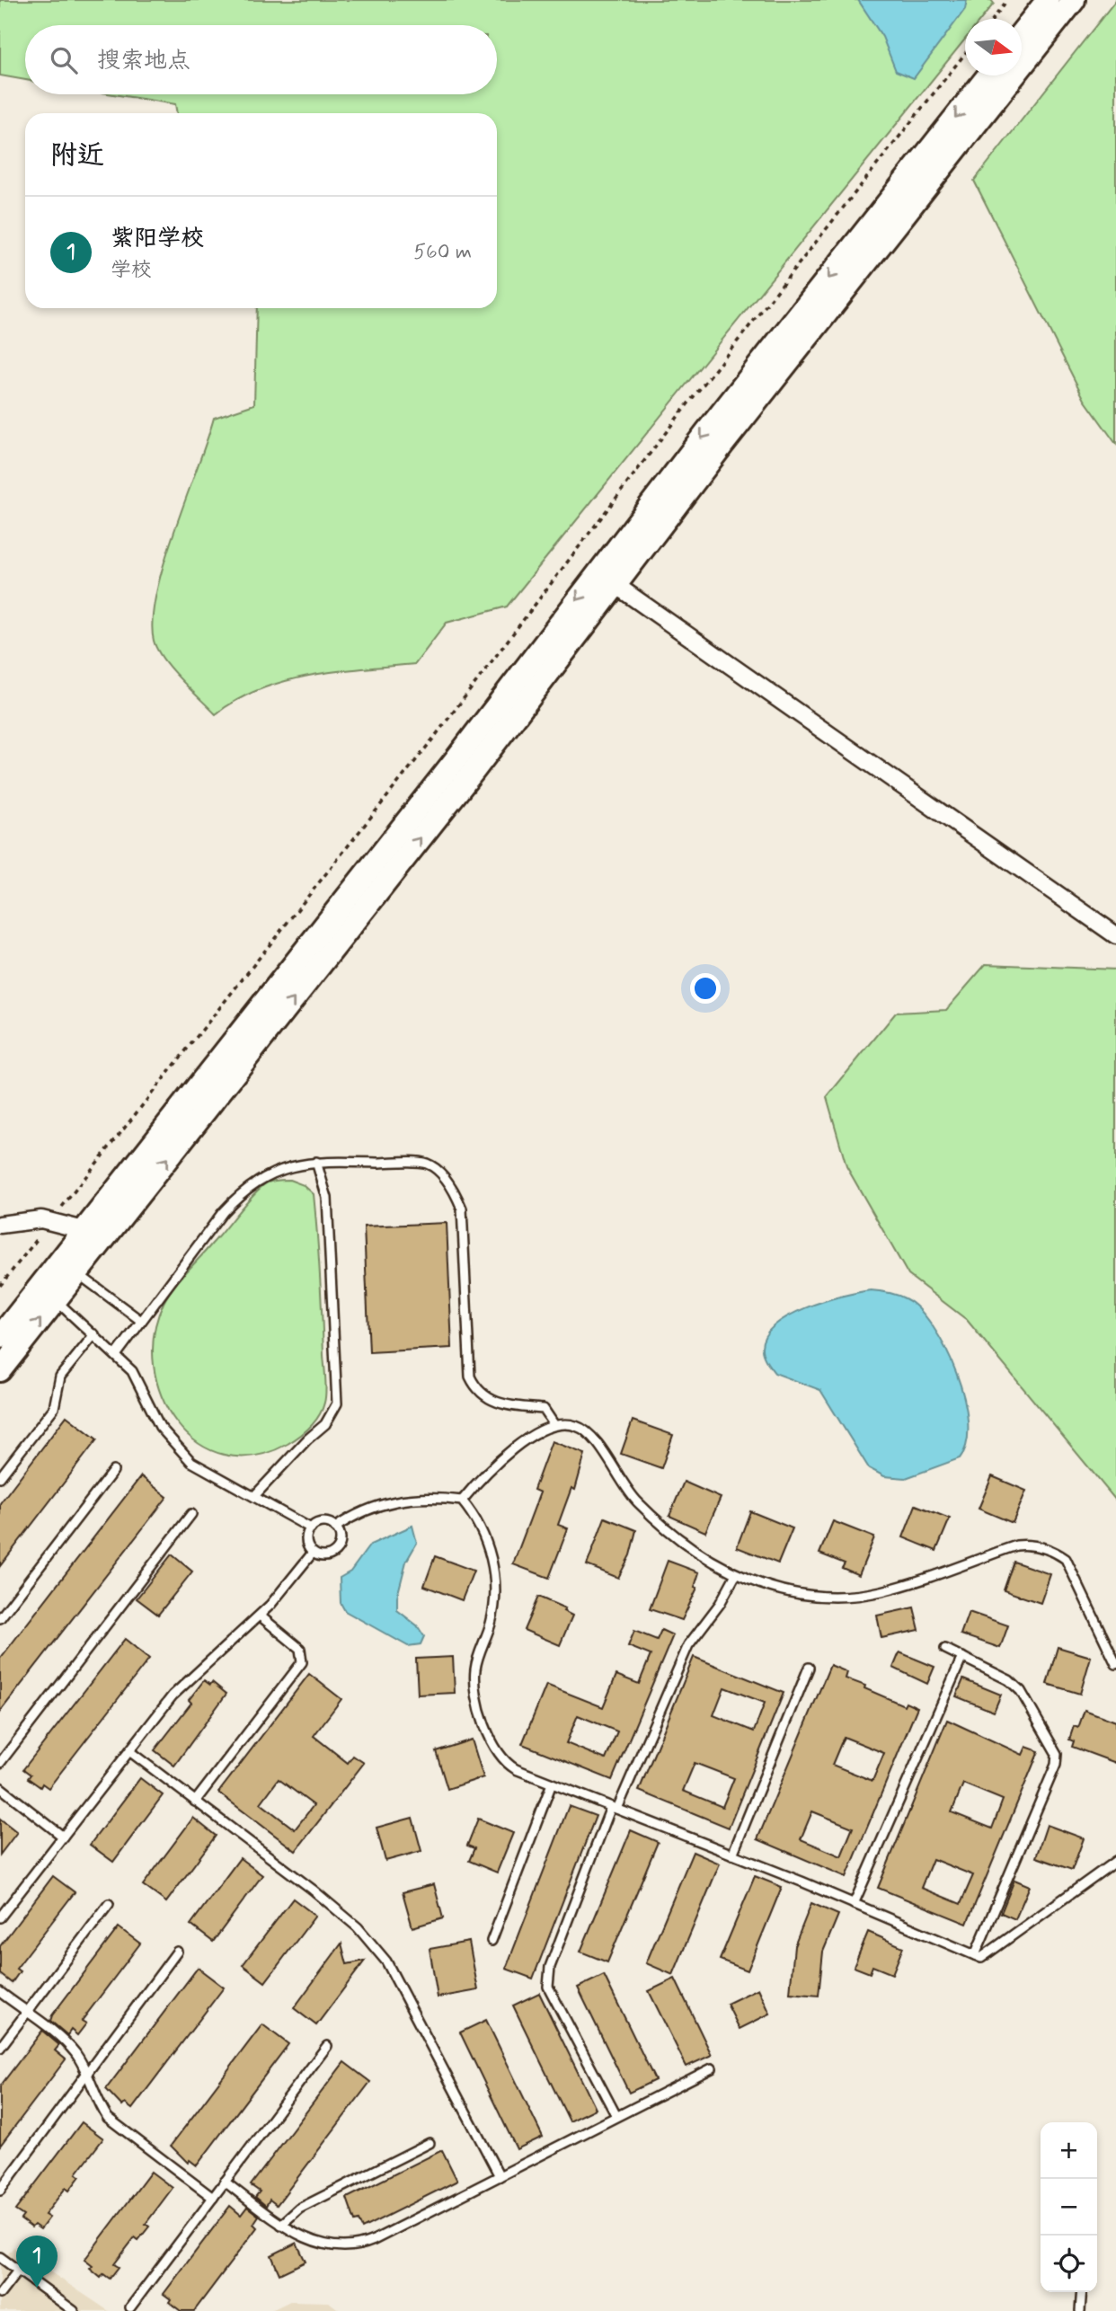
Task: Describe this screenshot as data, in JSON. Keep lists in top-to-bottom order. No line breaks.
{"north":"right","page":{"search":"搜索地点","heading":"附近","list":[{"mark":"1","name":"紫阳学校","note":"学校","value":"560 m"}],"map_buttons":["+","−"],"pins":"1"}}
